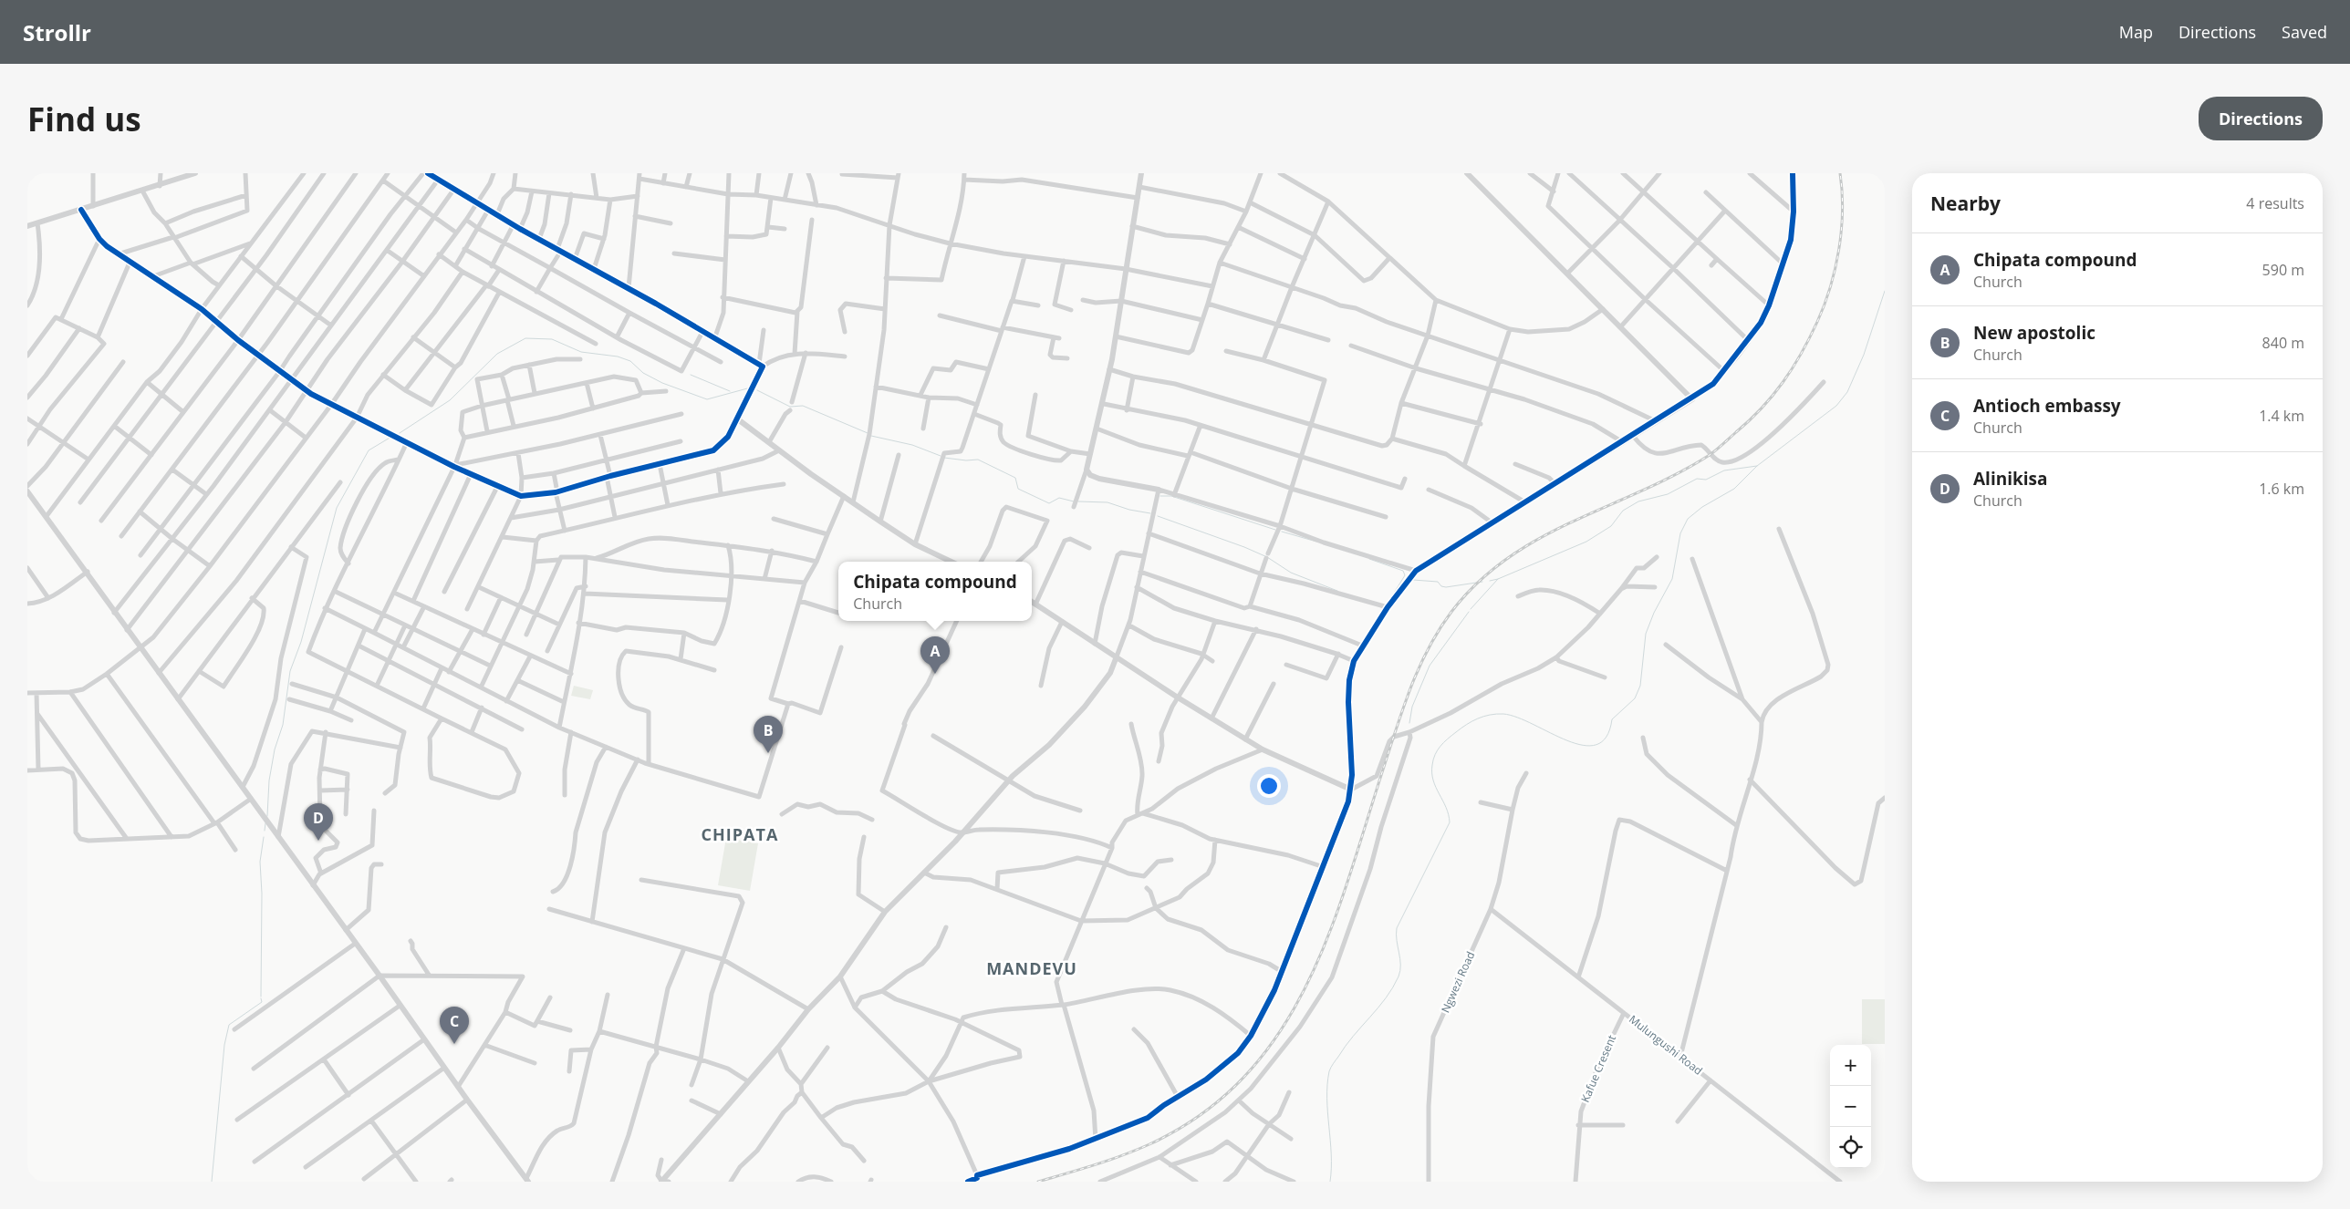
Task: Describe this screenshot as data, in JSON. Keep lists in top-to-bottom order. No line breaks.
{"streets":{"street":["Ngwezi Road","Mulungushi Road","Kafue Cresent"]},"crossings":[["Ngwezi Road","Mulungushi Road"],["Mulungushi Road","Kafue Cresent"]],"districts":["CHIPATA","MANDEVU"],"page":{"header":"Strollr","nav":["Map","Directions","Saved"],"buttons":"Directions","title":"Find us","heading":["Nearby","4 results"],"list":[{"mark":"A","name":"Chipata compound","note":"Church","value":"590 m"},{"mark":"B","name":"New apostolic","note":"Church","value":"840 m"},{"mark":"C","name":"Antioch embassy","note":"Church","value":"1.4 km"},{"mark":"D","name":"Alinikisa","note":"Church","value":"1.6 km"}],"popup":["Chipata compound","Church"],"pins":["A","B","D","C"],"map_buttons":["+","−"]}}
